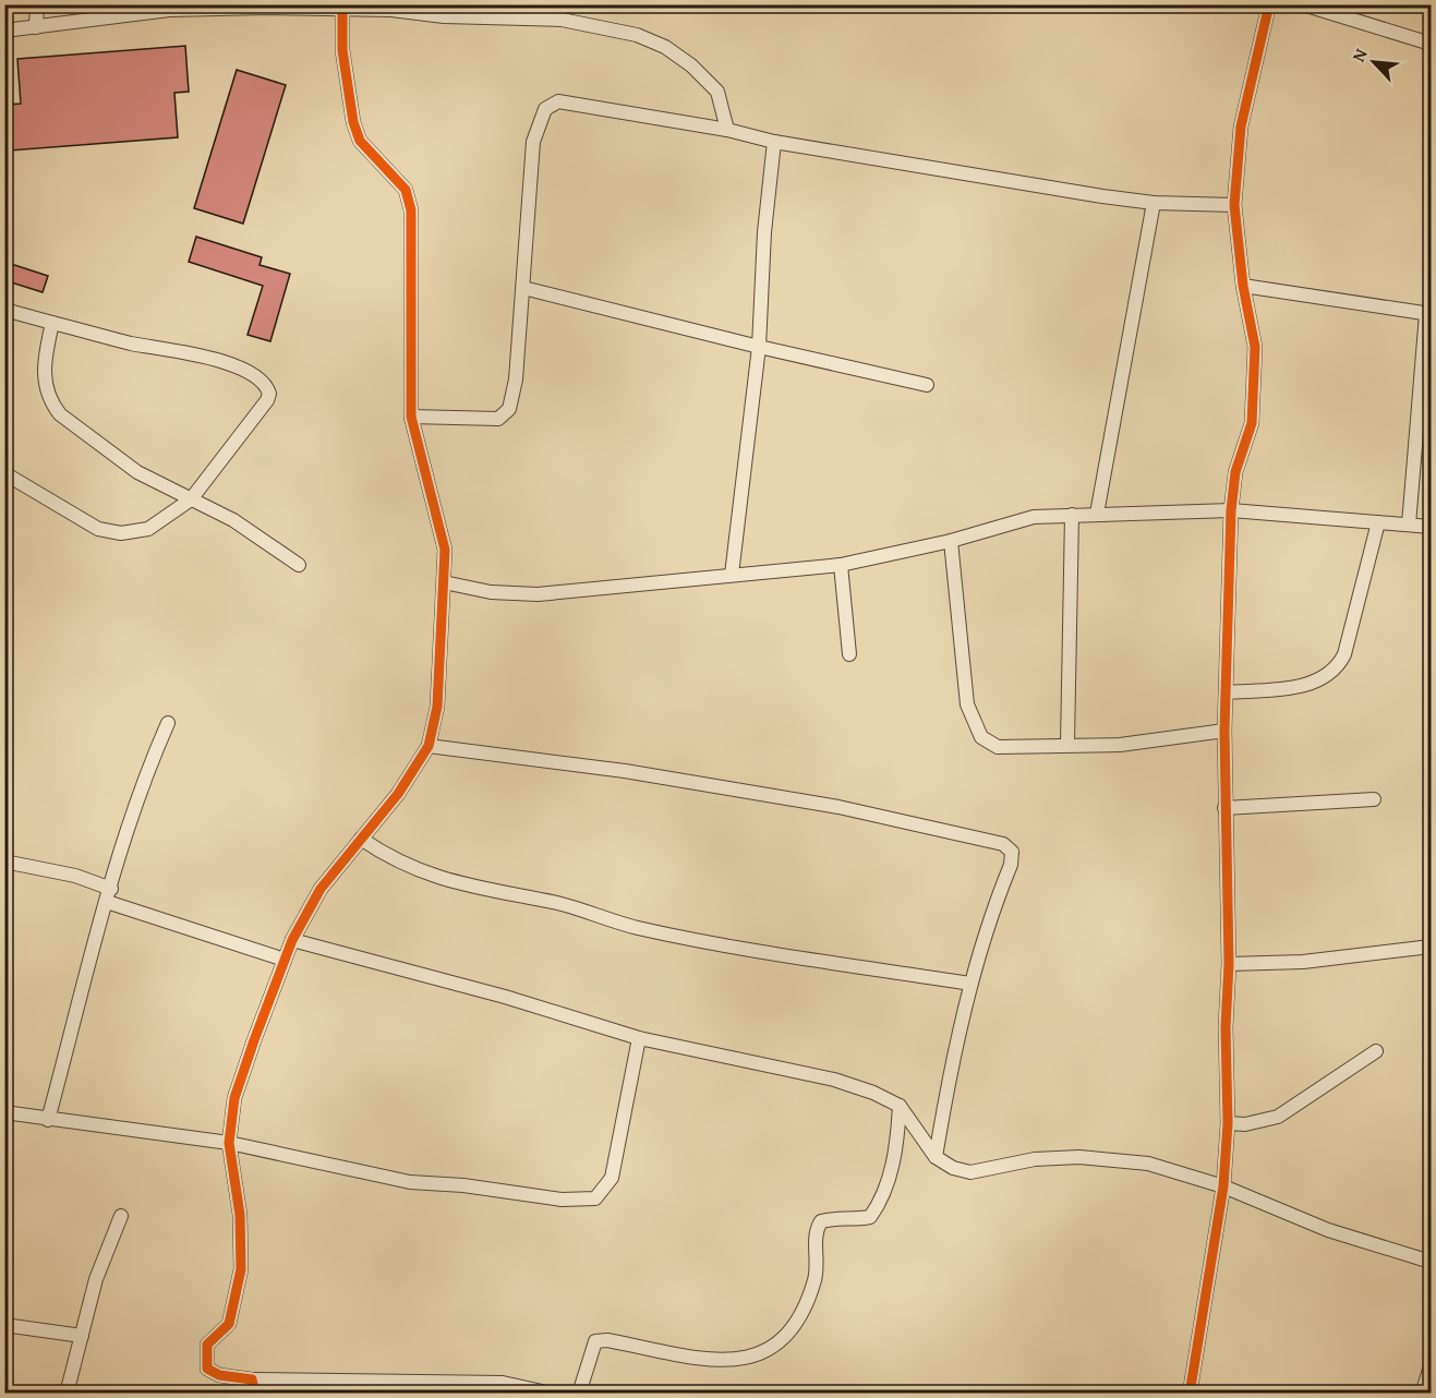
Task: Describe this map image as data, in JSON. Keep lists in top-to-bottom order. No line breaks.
{"north":"top left"}
